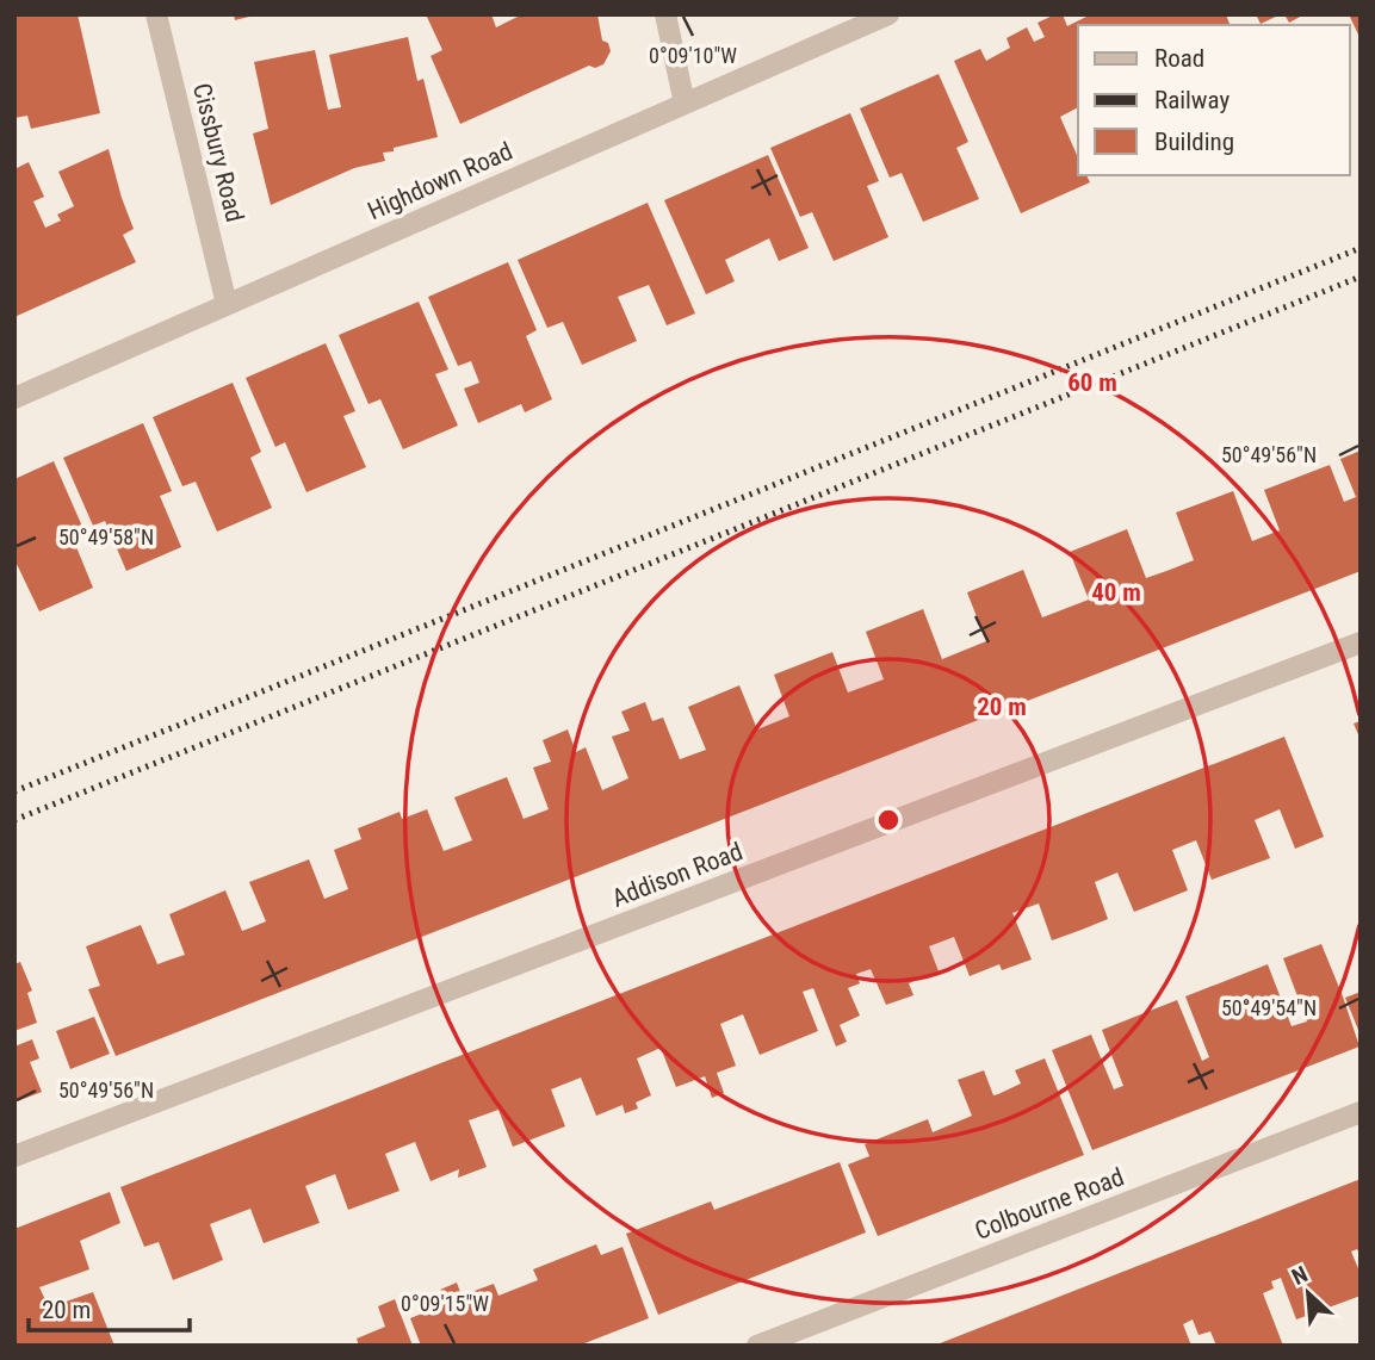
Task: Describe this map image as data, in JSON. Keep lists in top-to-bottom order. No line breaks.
{"streets":{"street":["Cissbury Road","Highdown Road","Addison Road","Colbourne Road"]},"crossings":[["Cissbury Road","Highdown Road"]],"legend":["Road","Railway","Building"],"scale_bar":"20 m","north":"top left","coordinates":["0°09'10\"W","50°49'56\"N","50°49'58\"N","50°49'54\"N","0°09'15\"W"],"rings":["60 m","40 m","20 m"]}
